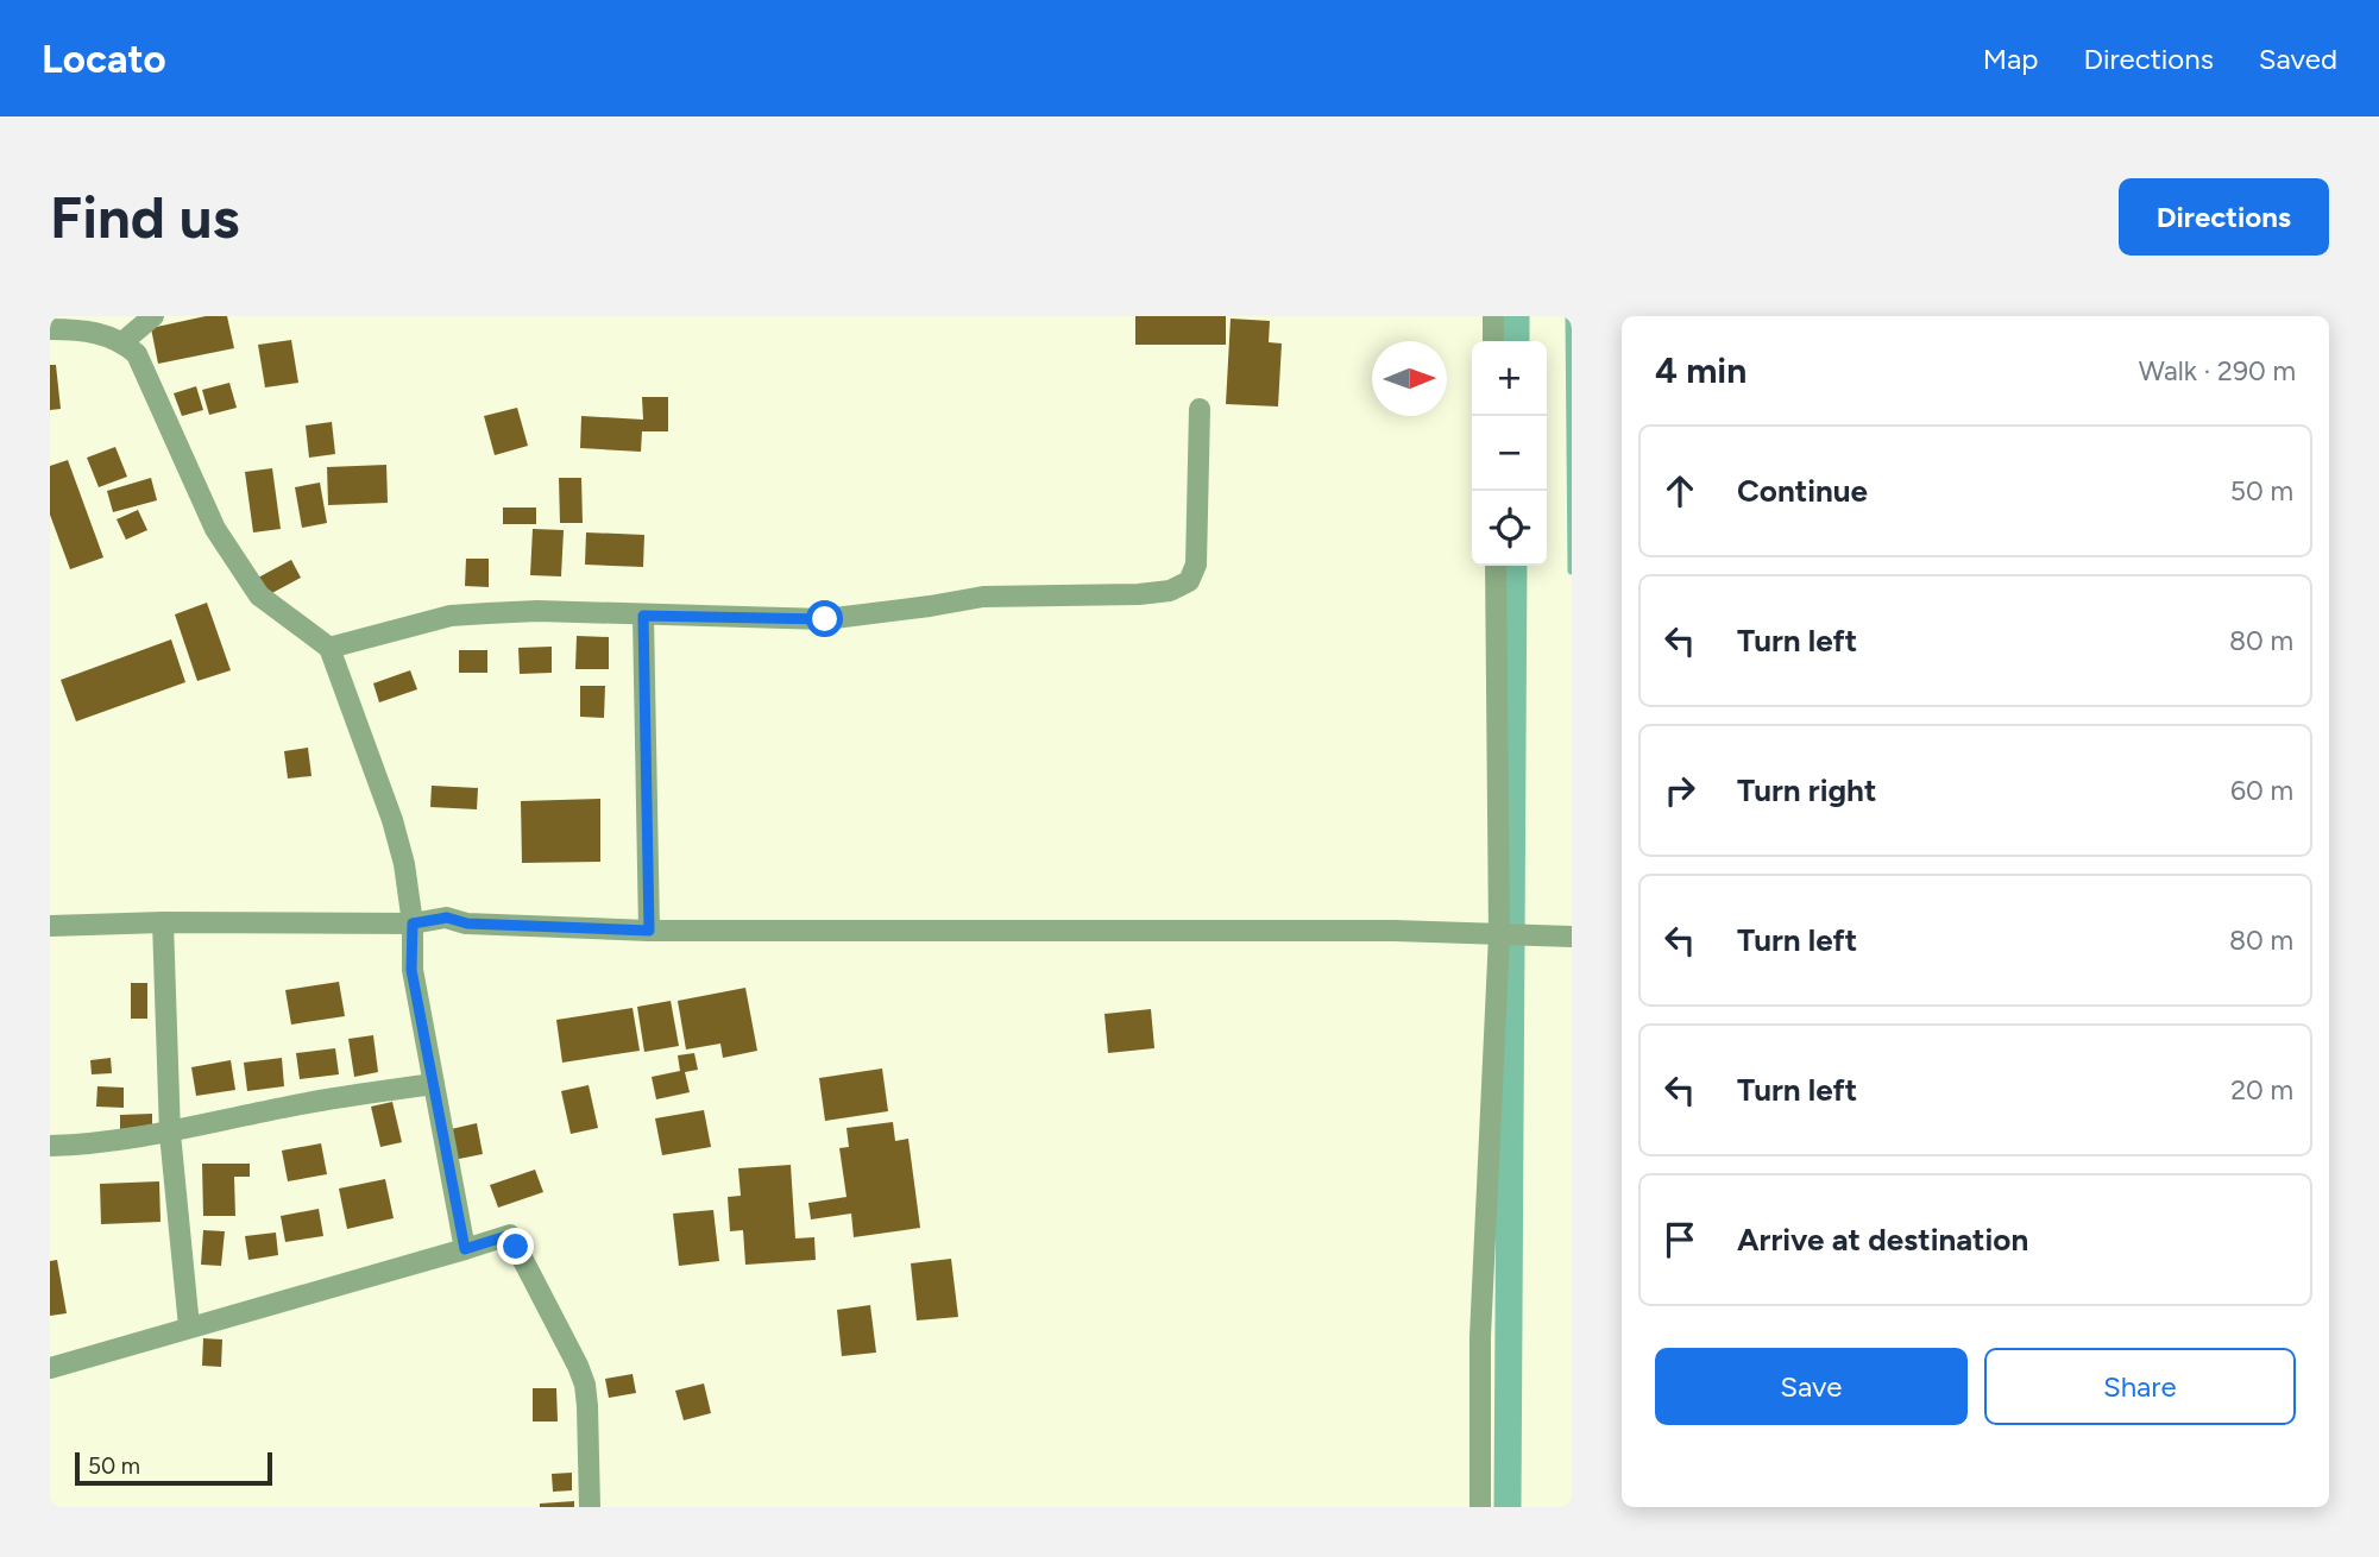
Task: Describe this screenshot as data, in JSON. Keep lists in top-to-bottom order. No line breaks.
{"scale_bar":"50 m","north":"right","page":{"header":"Locato","nav":["Map","Directions","Saved"],"buttons":["Directions",["Save","Share"]],"title":"Find us","heading":["4 min","Walk · 290 m"],"map_buttons":["+","−"],"list":[["Continue","50 m"],["Turn left","80 m"],["Turn right","60 m"],["Turn left","80 m"],["Turn left","20 m"],"Arrive at destination"],"scale":"50 m"}}
